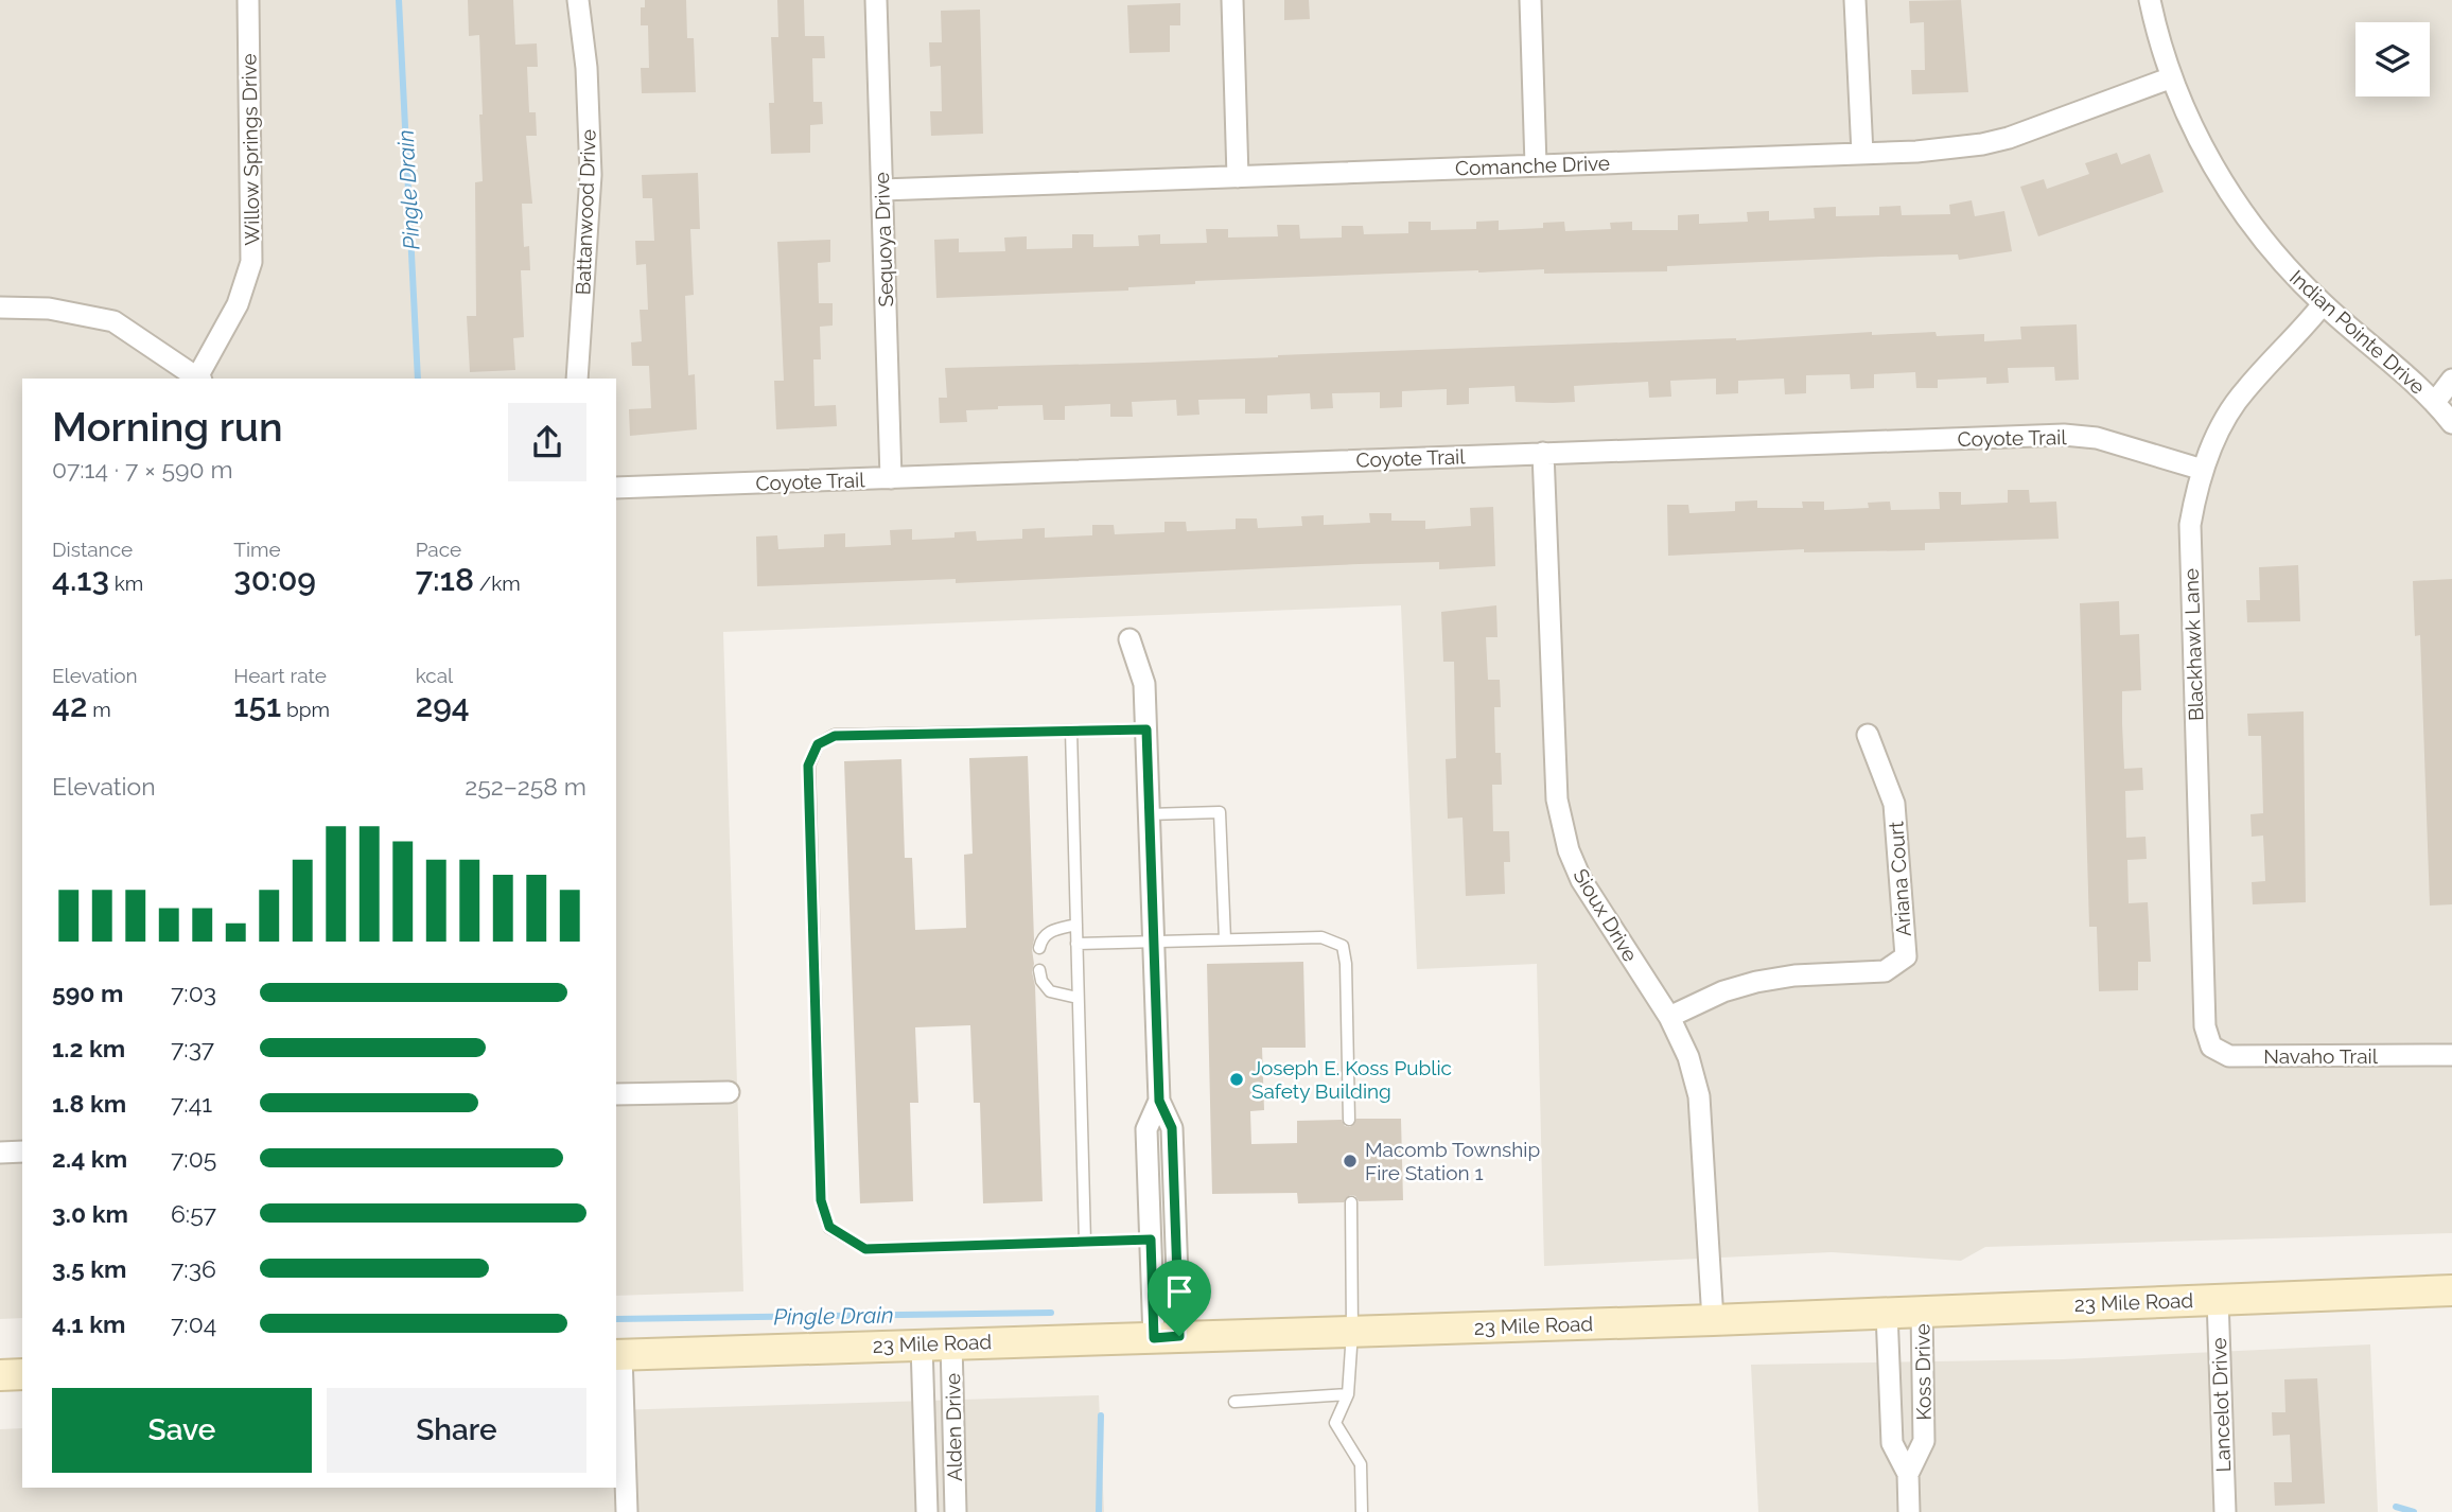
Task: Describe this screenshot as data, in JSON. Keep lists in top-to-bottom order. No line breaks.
{"streets":{"main road":["23 Mile Road"],"street":["Willow Springs Drive","Comanche Drive","Battanwood Drive","Sequoya Drive","Indian Pointe Drive","Coyote Trail","Blackhawk Lane","Ariana Court","Sioux Drive","Navaho Trail","Koss Drive","Lancelot Drive","Alden Drive"]},"crossings":[["Comanche Drive","Sequoya Drive"],["Comanche Drive","Indian Pointe Drive"],["Sequoya Drive","Coyote Trail"],["Indian Pointe Drive","Blackhawk Lane"],["Coyote Trail","Blackhawk Lane"],["Coyote Trail","Sioux Drive"],["Blackhawk Lane","Navaho Trail"],["Ariana Court","Sioux Drive"],["Sioux Drive","23 Mile Road"],["23 Mile Road","Koss Drive"],["23 Mile Road","Lancelot Drive"],["23 Mile Road","Alden Drive"]],"water":["Pingle Drain"],"places":["Joseph E. Koss Public Safety Building","Macomb Township Fire Station 1"],"page":{"heading":["Morning run","07:14 · 7 × 590 m"],"stats":[["Distance","4.13 km"],["Time","30:09"],["Pace","7:18 /km"],["Elevation","42 m"],["Heart rate","151 bpm"],["kcal","294"]],"chart":["Elevation","252–258 m"],"list":[{"name":"590 m","note":"7:03"},{"name":"1.2 km","note":"7:37"},{"name":"1.8 km","note":"7:41"},{"name":"2.4 km","note":"7:05"},{"name":"3.0 km","note":"6:57"},{"name":"3.5 km","note":"7:36"},{"name":"4.1 km","note":"7:04"}],"buttons":["Save","Share"]}}
